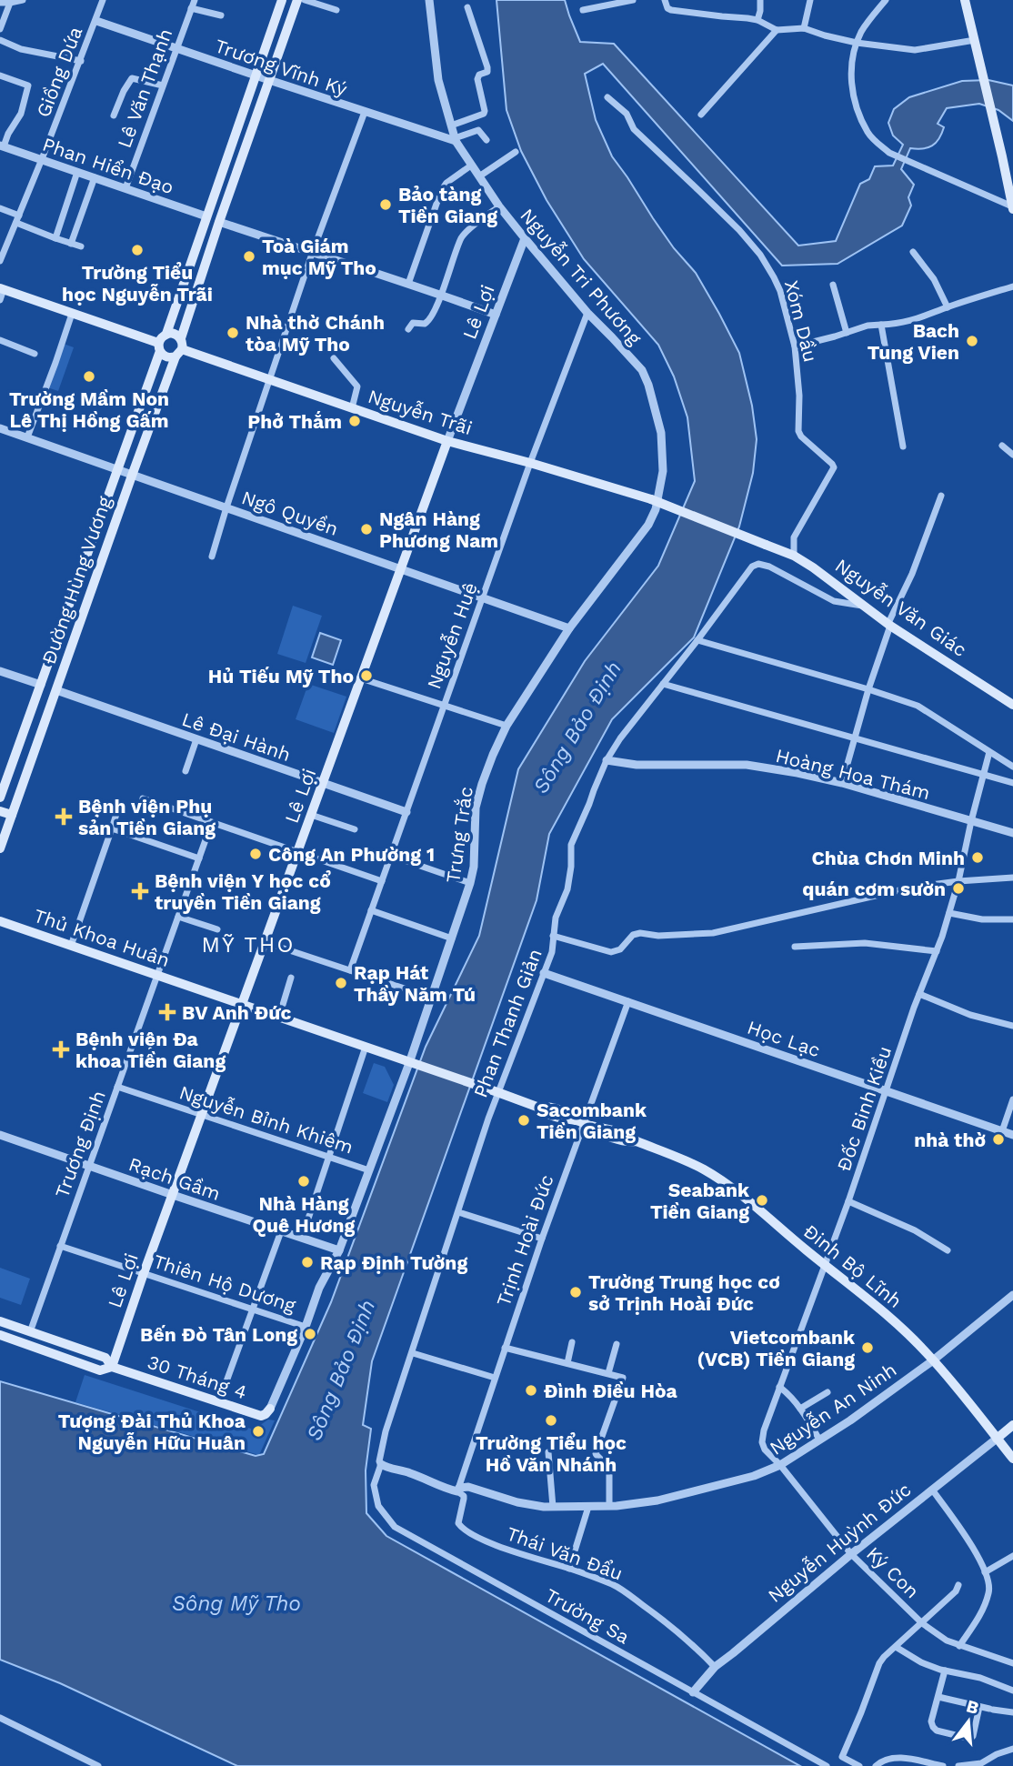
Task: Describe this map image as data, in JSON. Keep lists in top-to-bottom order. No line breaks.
{"streets":{"main road":["Lê Lợi","Nguyễn Trãi","Đường Hùng Vương","Nguyễn Văn Giác","Thủ Khoa Huân","Đinh Bộ Lĩnh","30 Tháng 4","Nguyễn Huỳnh Đức"],"street":["Trương Vĩnh Ký","Giồng Dứa","Lê Văn Thạnh","Phan Hiển Đạo","Nguyễn Tri Phương","Xóm Dầu","Ngô Quyền","Nguyễn Huệ","Lê Đại Hành","Hoàng Hoa Thám","Trưng Trắc","Phan Thanh Giản","Học Lạc","Đốc Binh Kiều","Nguyễn Bỉnh Khiêm","Trương Định","Rạch Gầm","Trịnh Hoài Đức","Thiên Hộ Dương","Nguyễn An Ninh","Thái Văn Đẩu","Ký Con","Trường Sa"]},"crossings":[["Trương Vĩnh Ký","Giồng Dứa"],["Trương Vĩnh Ký","Lê Văn Thạnh"],["Trương Vĩnh Ký","Nguyễn Tri Phương"],["Giồng Dứa","Phan Hiển Đạo"],["Lê Văn Thạnh","Phan Hiển Đạo"],["Nguyễn Tri Phương","Lê Lợi"],["Nguyễn Tri Phương","Nguyễn Huệ"],["Nguyễn Tri Phương","Trưng Trắc"],["Lê Lợi","Nguyễn Trãi"],["Lê Lợi","Ngô Quyền"],["Lê Lợi","Lê Đại Hành"],["Lê Lợi","Thủ Khoa Huân"],["Lê Lợi","Nguyễn Bỉnh Khiêm"],["Lê Lợi","Rạch Gầm"],["Lê Lợi","Thiên Hộ Dương"],["Lê Lợi","30 Tháng 4"],["Xóm Dầu","Nguyễn Văn Giác"],["Nguyễn Trãi","Đường Hùng Vương"],["Nguyễn Trãi","Nguyễn Văn Giác"],["Nguyễn Trãi","Nguyễn Huệ"],["Ngô Quyền","Đường Hùng Vương"],["Ngô Quyền","Nguyễn Huệ"],["Ngô Quyền","Trưng Trắc"],["Đường Hùng Vương","Lê Đại Hành"],["Nguyễn Văn Giác","Phan Thanh Giản"],["Nguyễn Huệ","Lê Đại Hành"],["Hoàng Hoa Thám","Phan Thanh Giản"],["Hoàng Hoa Thám","Đốc Binh Kiều"],["Trưng Trắc","Thủ Khoa Huân"],["Trưng Trắc","Nguyễn Bỉnh Khiêm"],["Trưng Trắc","Rạch Gầm"],["Trưng Trắc","Thiên Hộ Dương"],["Trưng Trắc","30 Tháng 4"],["Thủ Khoa Huân","Trương Định"],["Thủ Khoa Huân","Đinh Bộ Lĩnh"],["Phan Thanh Giản","Học Lạc"],["Phan Thanh Giản","Đinh Bộ Lĩnh"],["Phan Thanh Giản","Nguyễn An Ninh"],["Phan Thanh Giản","Trường Sa"],["Học Lạc","Đốc Binh Kiều"],["Học Lạc","Trịnh Hoài Đức"],["Đốc Binh Kiều","Đinh Bộ Lĩnh"],["Đốc Binh Kiều","Nguyễn An Ninh"],["Đốc Binh Kiều","Ký Con"],["Nguyễn Bỉnh Khiêm","Trương Định"],["Trương Định","Rạch Gầm"],["Trương Định","Thiên Hộ Dương"],["Trương Định","30 Tháng 4"],["Trịnh Hoài Đức","Đinh Bộ Lĩnh"],["Trịnh Hoài Đức","Nguyễn An Ninh"],["Trịnh Hoài Đức","Thái Văn Đẩu"],["Đinh Bộ Lĩnh","Nguyễn An Ninh"],["Đinh Bộ Lĩnh","Nguyễn Huỳnh Đức"],["Nguyễn An Ninh","Thái Văn Đẩu"],["Nguyễn An Ninh","Ký Con"],["Nguyễn An Ninh","Trường Sa"],["Nguyễn Huỳnh Đức","Thái Văn Đẩu"],["Nguyễn Huỳnh Đức","Ký Con"],["Nguyễn Huỳnh Đức","Trường Sa"]],"districts":["MỸ THO"],"water":["Sông Bảo Định","Sông Mỹ Tho"],"places":{"other":["Bảo tàng Tiền Giang","Trường Tiểu học Nguyễn Trãi","Toà Giám mục Mỹ Tho","Nhà thờ Chánh tòa Mỹ Tho","Bach Tung Vien","Trường Mầm Non Lê Thị Hồng Gấm","Phở Thắm","Ngân Hàng Phương Nam","Hủ Tiếu Mỹ Tho","Công An Phường 1","Chùa Chơn Minh","quán cơm sườn","Rạp Hát Thầy Năm Tú","Sacombank Tiền Giang","nhà thờ","Nhà Hàng Quê Hương","Seabank Tiền Giang","Rạp Định Tường","Trường Trung học cơ sở Trịnh Hoài Đức","Bến Đò Tân Long","Vietcombank (VCB) Tiền Giang","Đình Điều Hòa","Trường Tiểu học Hồ Văn Nhánh","Tượng Đài Thủ Khoa Nguyễn Hữu Huân"],"health":["Bệnh viện Phụ sản Tiền Giang","Bệnh viện Y học cổ truyền Tiền Giang","BV Anh Đức","Bệnh viện Đa khoa Tiền Giang"]},"north":"top"}
